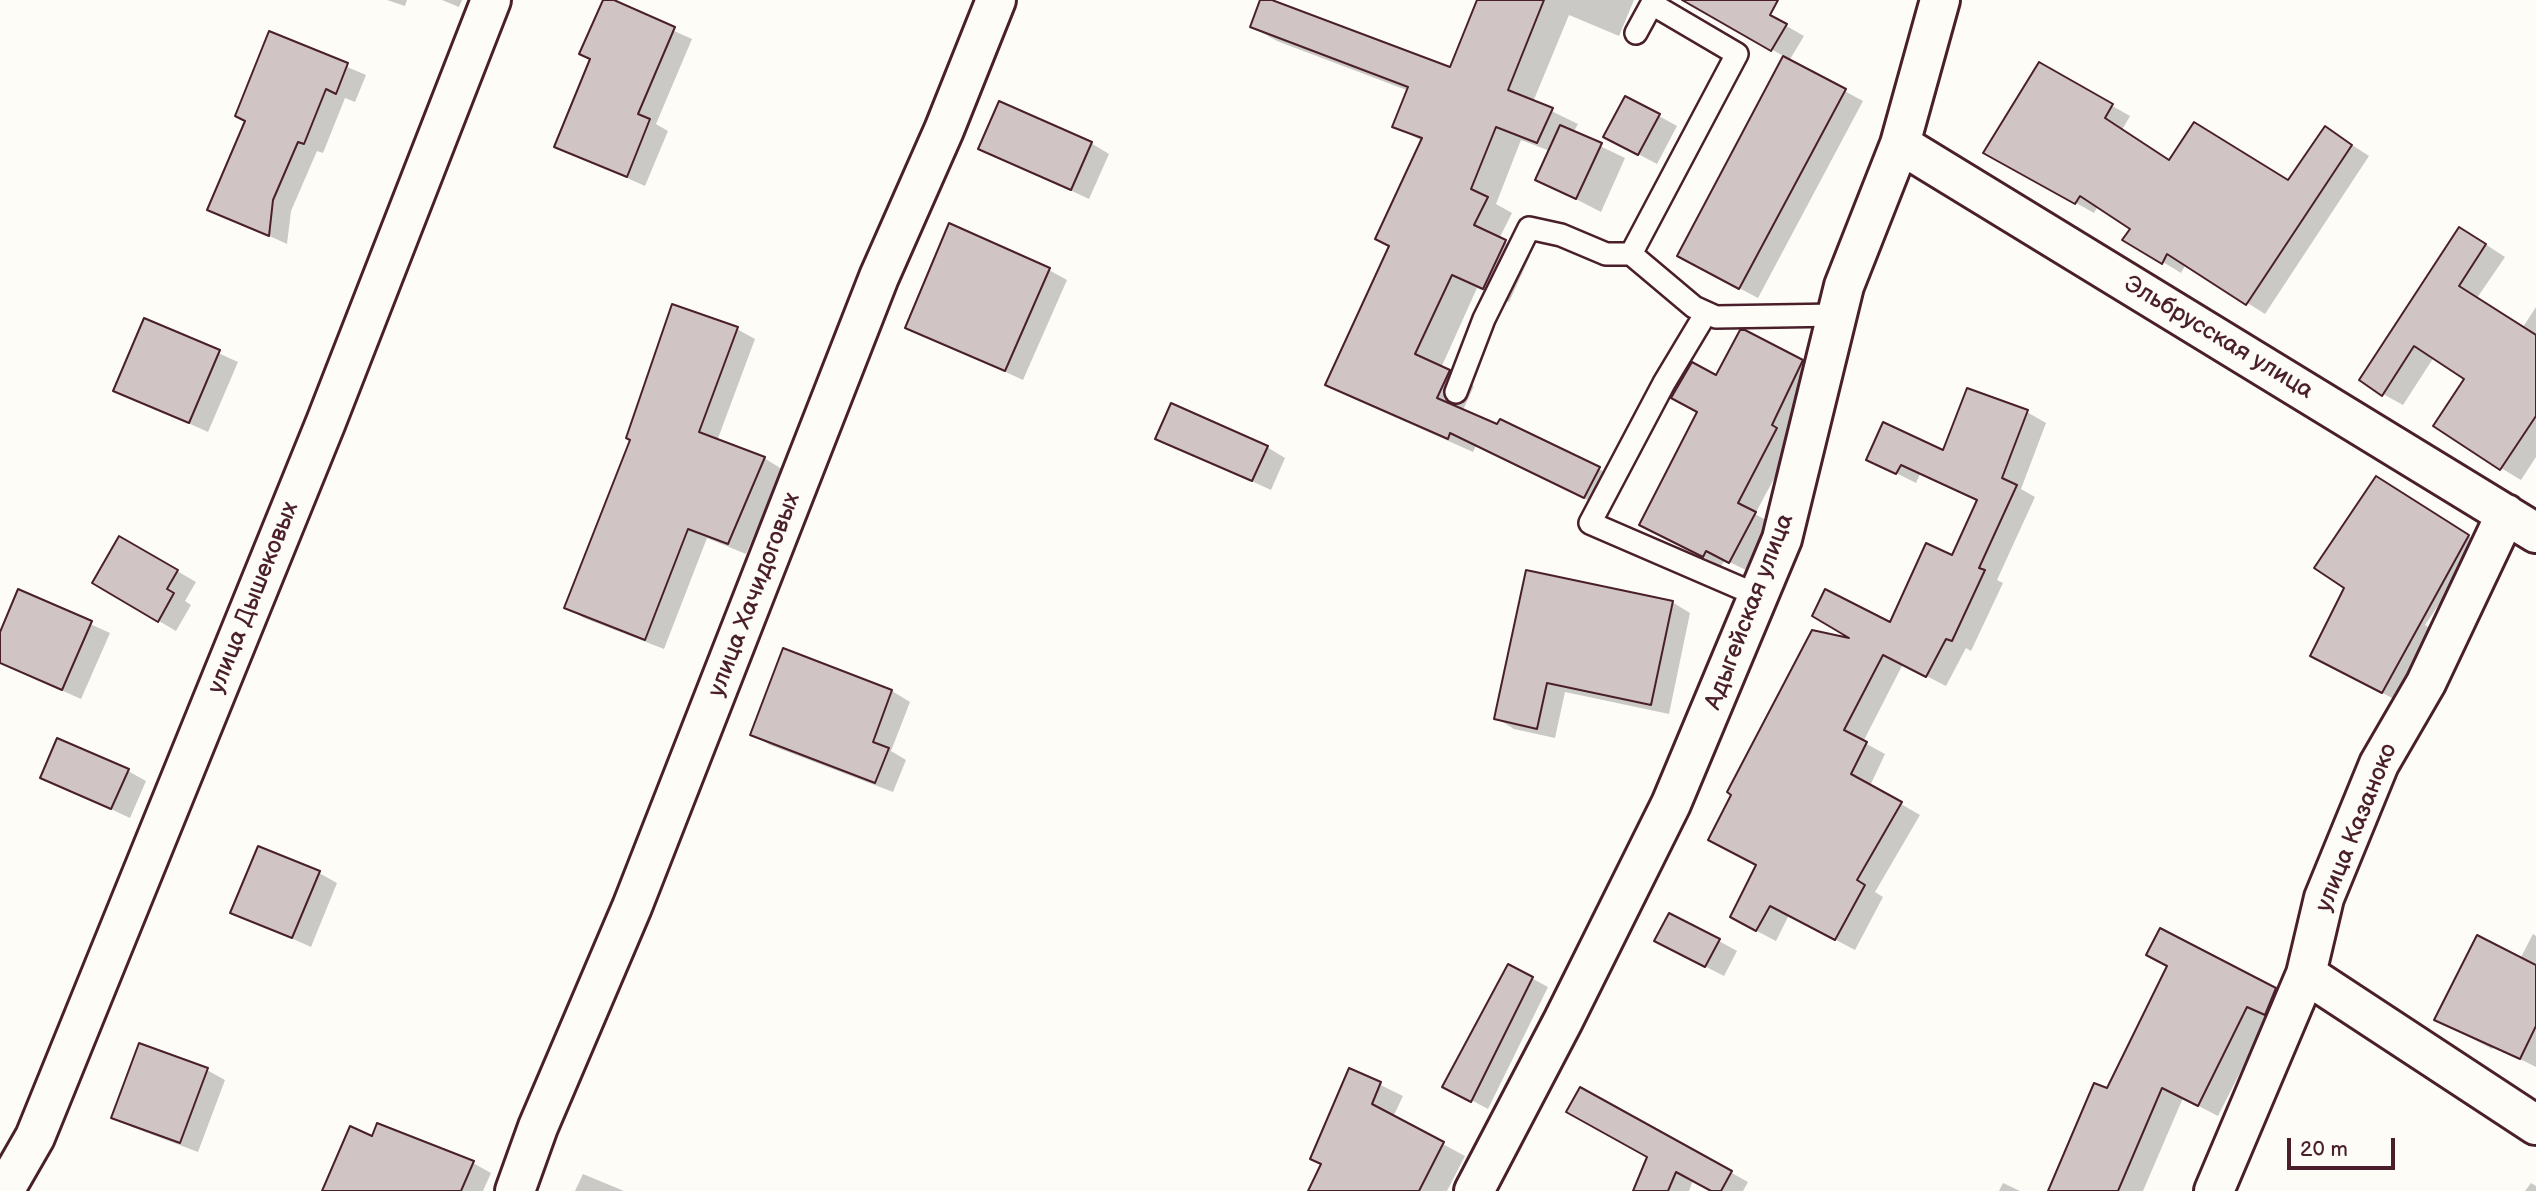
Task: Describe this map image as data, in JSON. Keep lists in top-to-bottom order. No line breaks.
{"streets":{"street":["Эльбрусская улица","улица Хачидоговых","улица Дышековых","Адыгейская улица","улица Казаноко"]},"crossings":[["Эльбрусская улица","Адыгейская улица"],["Эльбрусская улица","улица Казаноко"]],"scale_bar":"20 m"}
